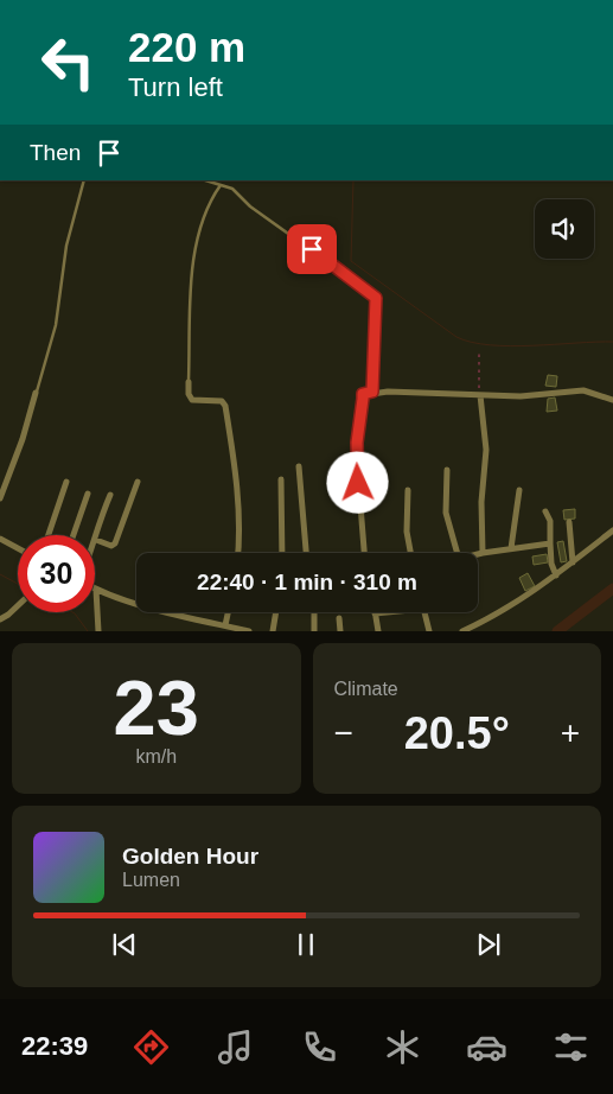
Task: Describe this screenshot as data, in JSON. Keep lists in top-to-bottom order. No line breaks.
{"page":{"turn":["220 m","Turn left"],"then":"Then","limit":"30","trip":"22:40 · 1 min · 310 m","tile":[["23","km/h"],"Climate"],"heat":["−","20.5°","+"],"song":["Golden Hour","Lumen"],"tabs":"22:39"}}
